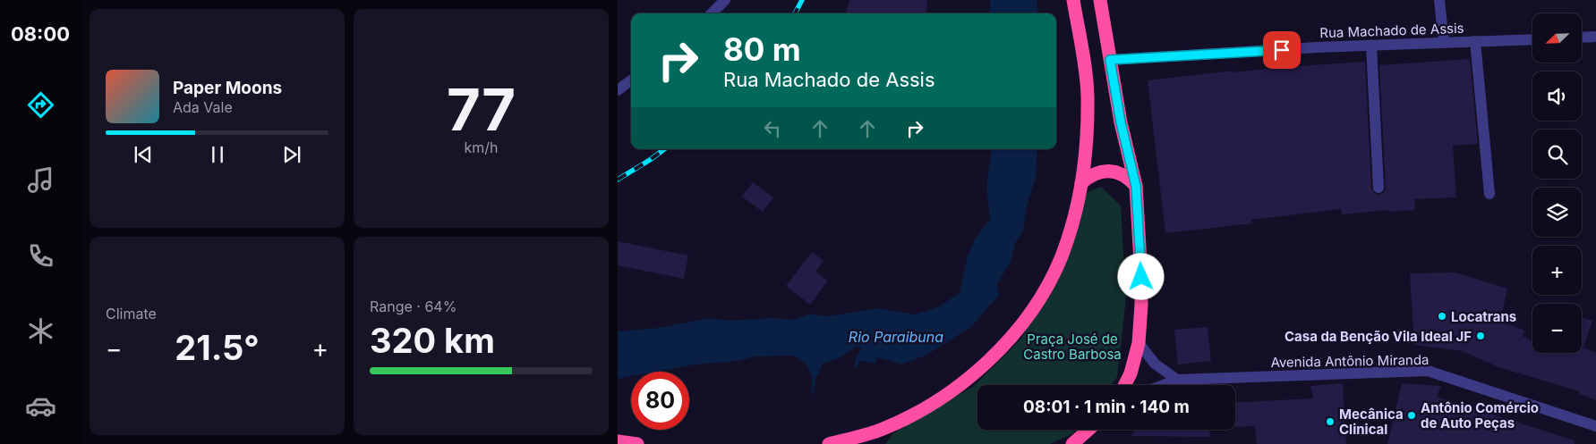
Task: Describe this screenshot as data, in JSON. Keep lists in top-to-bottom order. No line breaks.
{"streets":{"street":["Rua Machado de Assis","Avenida Antônio Miranda"]},"water":["Rio Paraibuna"],"parks":["Praça José de Castro Barbosa"],"places":["Locatrans","Casa da Benção Vila Ideal JF","Antônio Comércio de Auto Peças","Mecânica Clinical"],"north":"bottom left","page":{"tabs":"08:00","tile":[["77","km/h"],"Climate",["Range · 64%","320 km"]],"map_buttons":["+","−"],"turn":["80 m","Rua Machado de Assis"],"song":["Paper Moons","Ada Vale"],"heat":["−","21.5°","+"],"limit":"80","trip":"08:01 · 1 min · 140 m"}}
